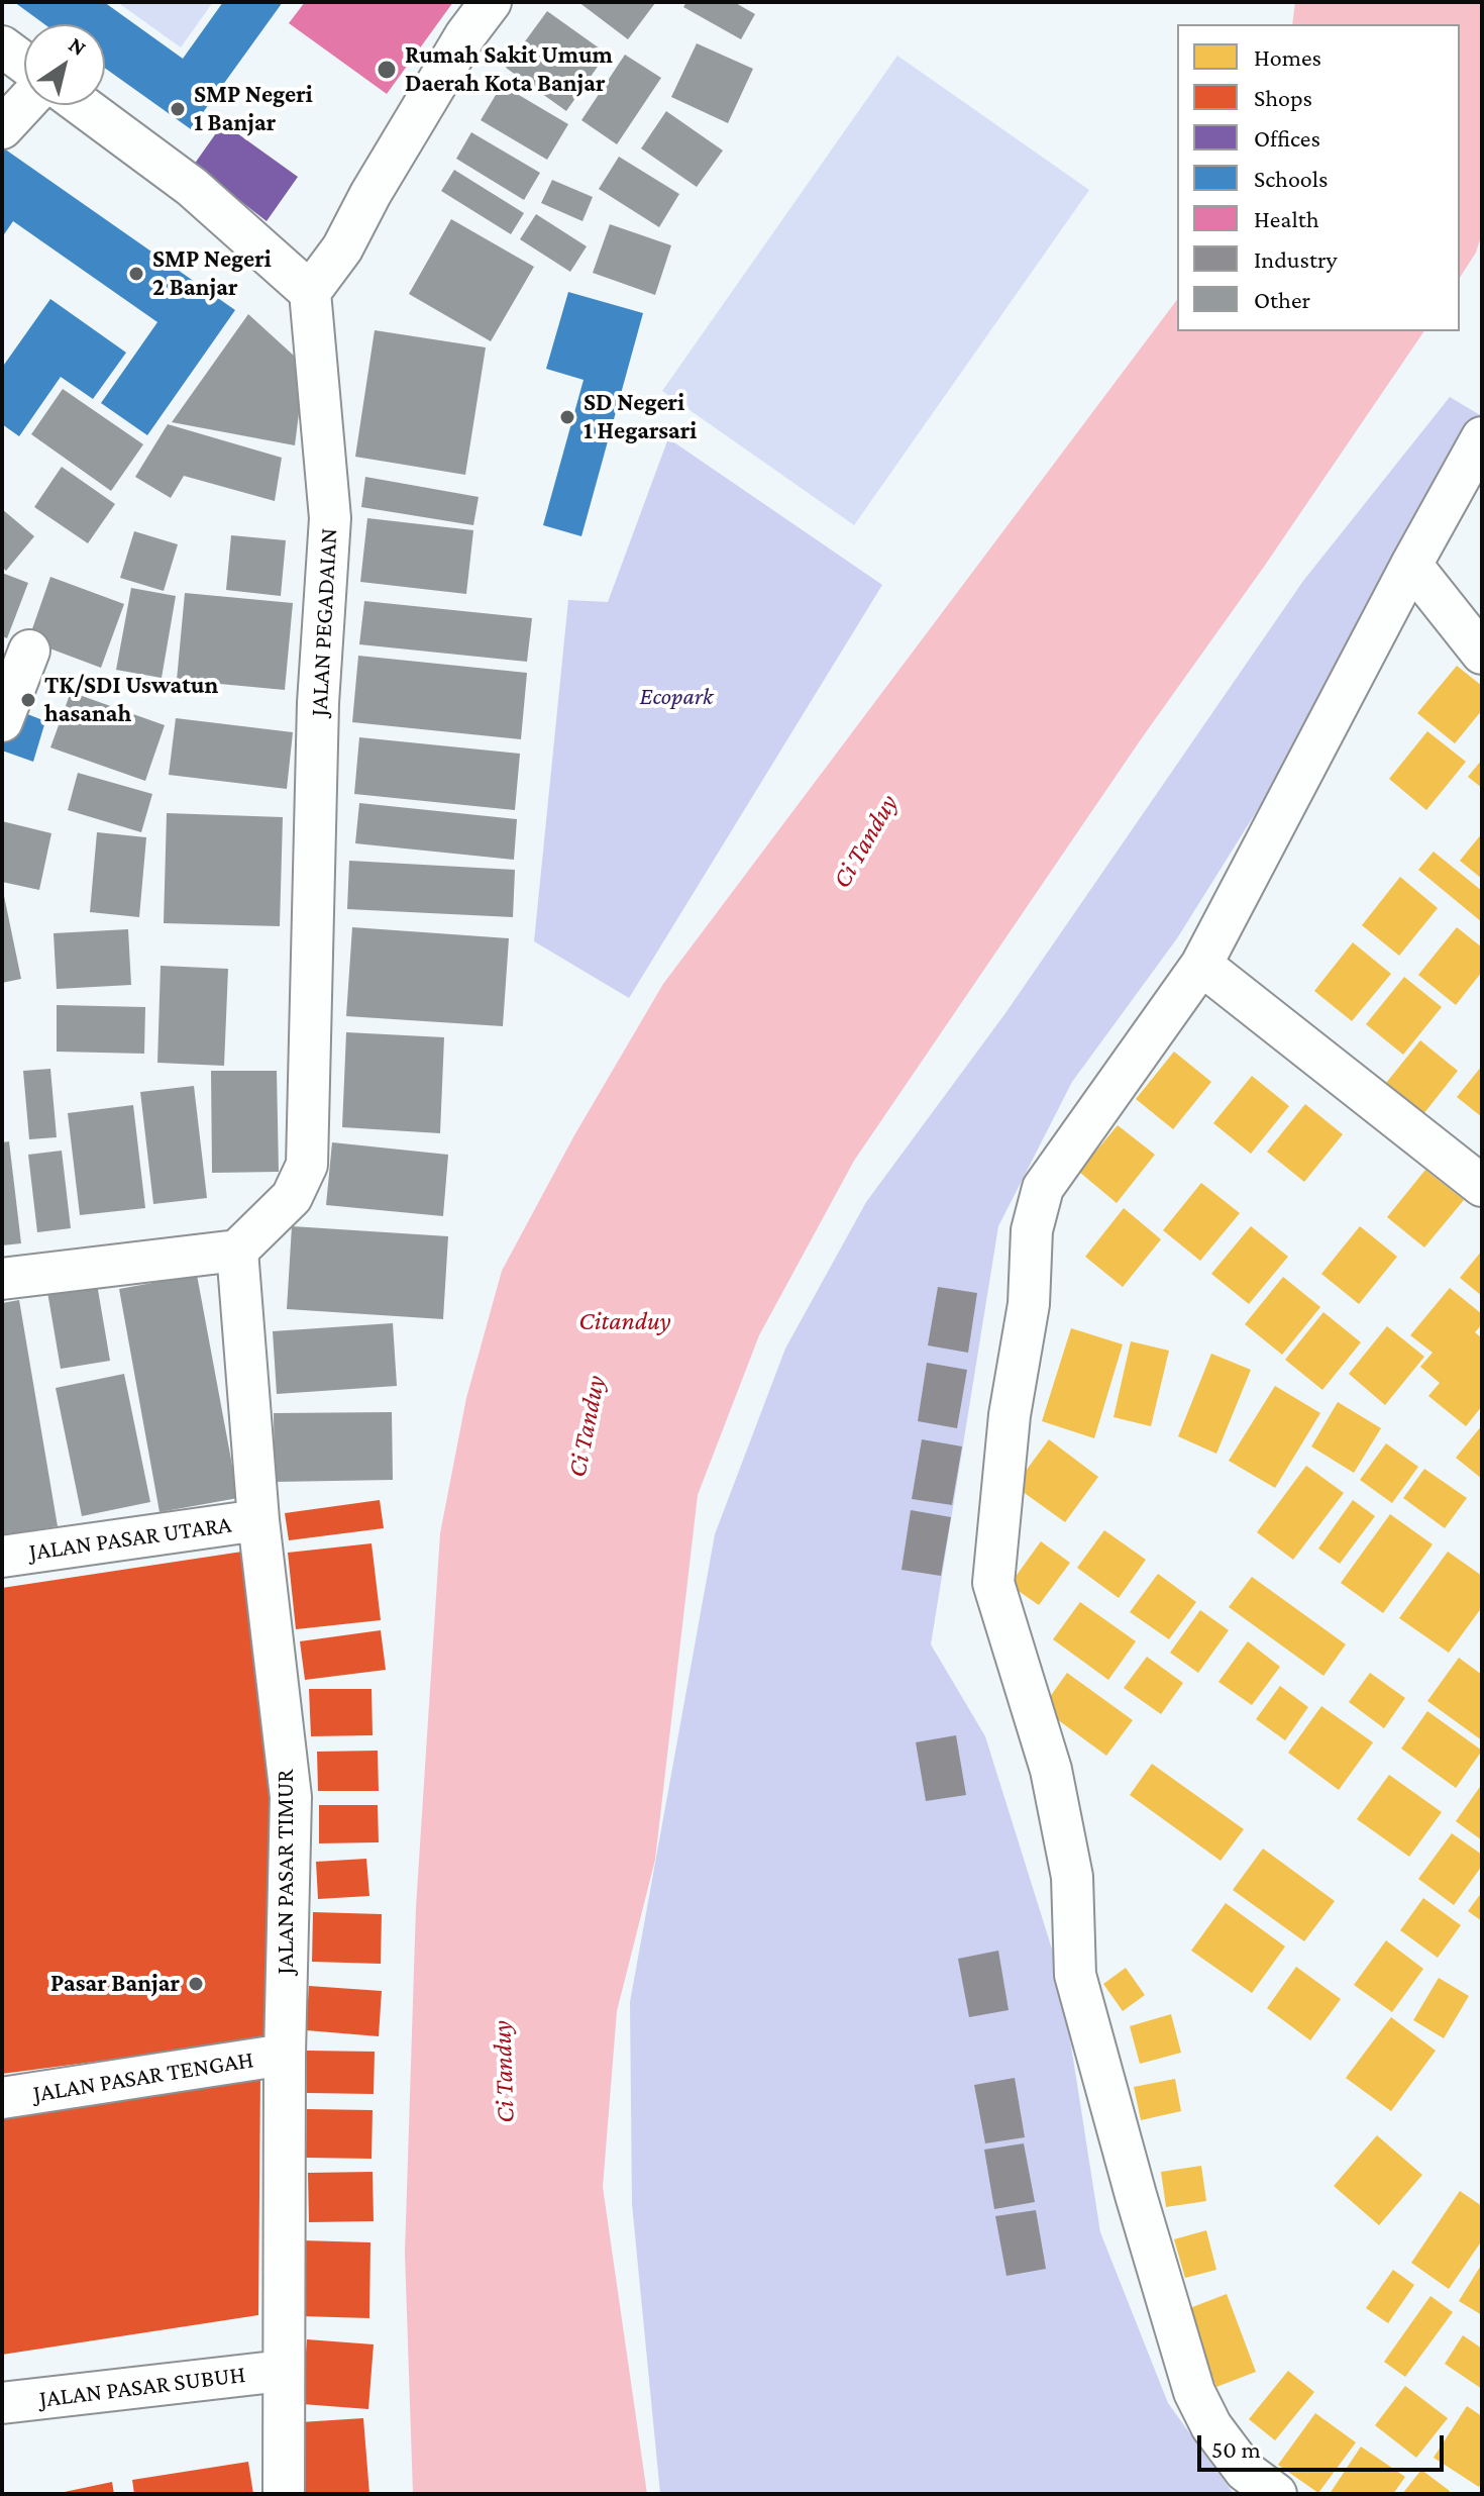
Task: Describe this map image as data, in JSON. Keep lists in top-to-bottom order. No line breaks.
{"streets":{"street":["JALAN PEGADAIAN","JALAN PASAR UTARA","JALAN PASAR TIMUR","JALAN PASAR TENGAH","JALAN PASAR SUBUH"]},"crossings":[["JALAN PEGADAIAN","JALAN PASAR TIMUR"],["JALAN PASAR UTARA","JALAN PASAR TIMUR"],["JALAN PASAR TIMUR","JALAN PASAR TENGAH"],["JALAN PASAR TIMUR","JALAN PASAR SUBUH"]],"water":["Ci Tanduy","Citanduy"],"parks":["Ecopark"],"places":["Rumah Sakit Umum Daerah Kota Banjar","SMP Negeri 1 Banjar","SMP Negeri 2 Banjar","SD Negeri 1 Hegarsari","TK/SDI Uswatun hasanah","Pasar Banjar"],"legend":["Homes","Shops","Offices","Schools","Health","Industry","Other"],"scale_bar":"50 m","north":"top right"}
